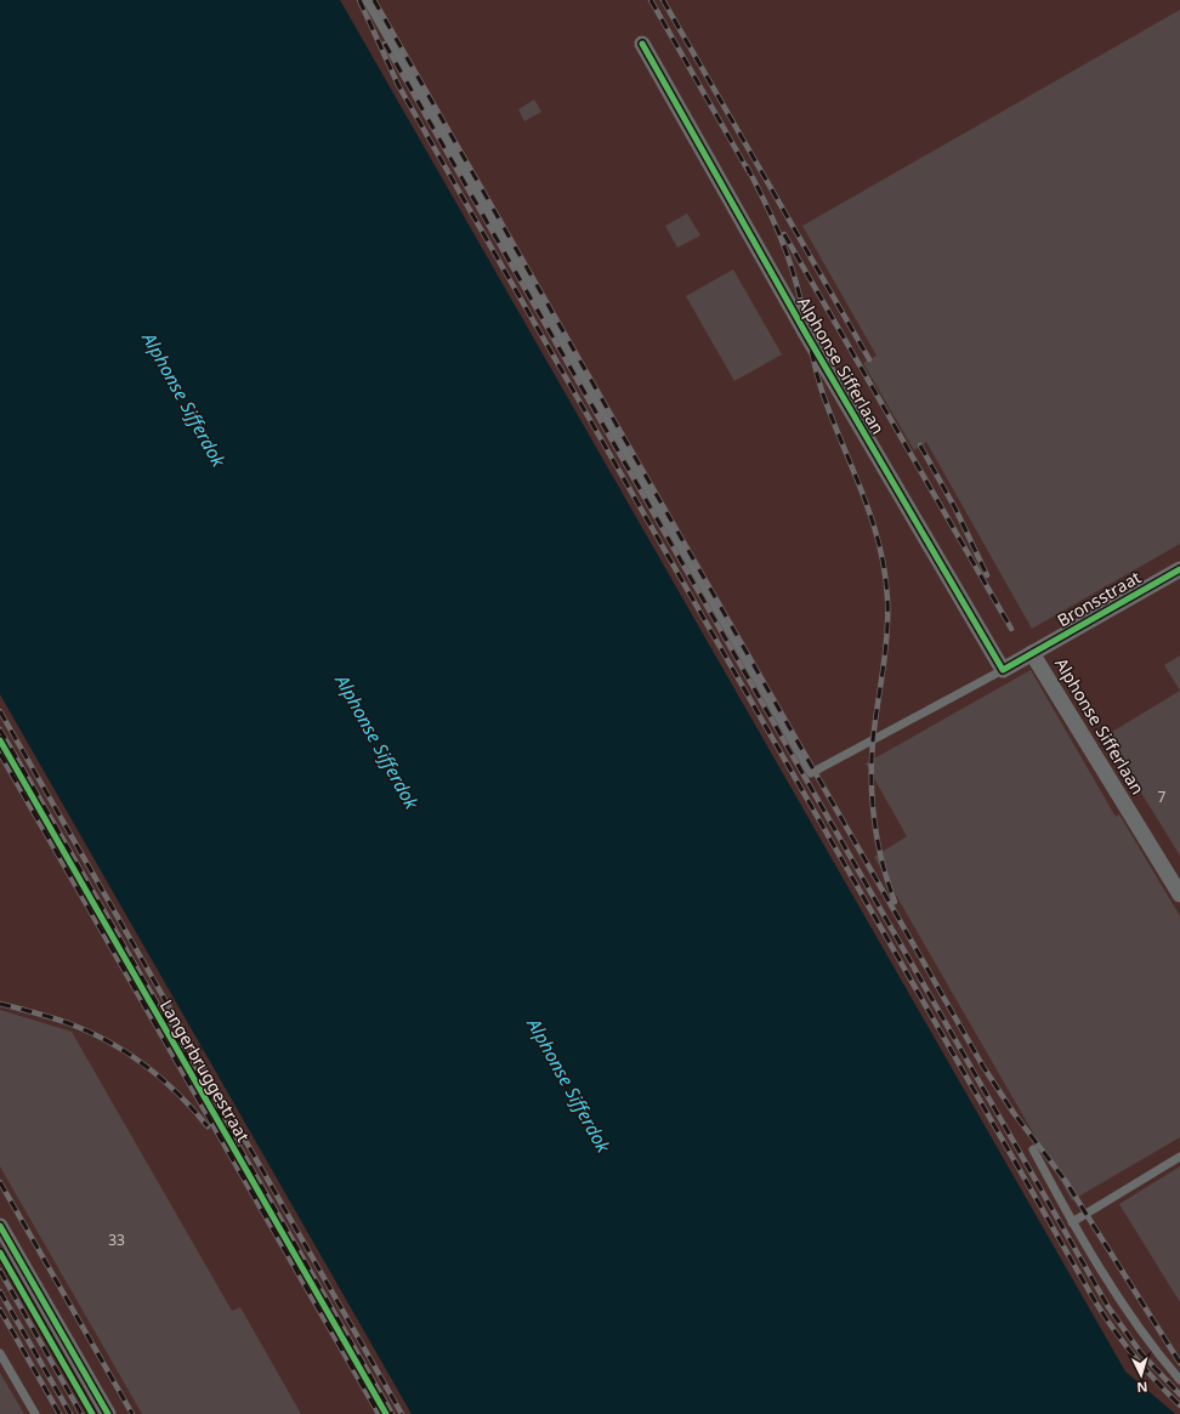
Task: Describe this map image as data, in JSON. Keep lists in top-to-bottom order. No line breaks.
{"streets":{"street":["Alphonse Sifferlaan","Bronsstraat","Langerbruggestraat"]},"crossings":[["Alphonse Sifferlaan","Bronsstraat"]],"water":["Alphonse Sifferdok"],"house_numbers":["7","33"],"north":"bottom"}
